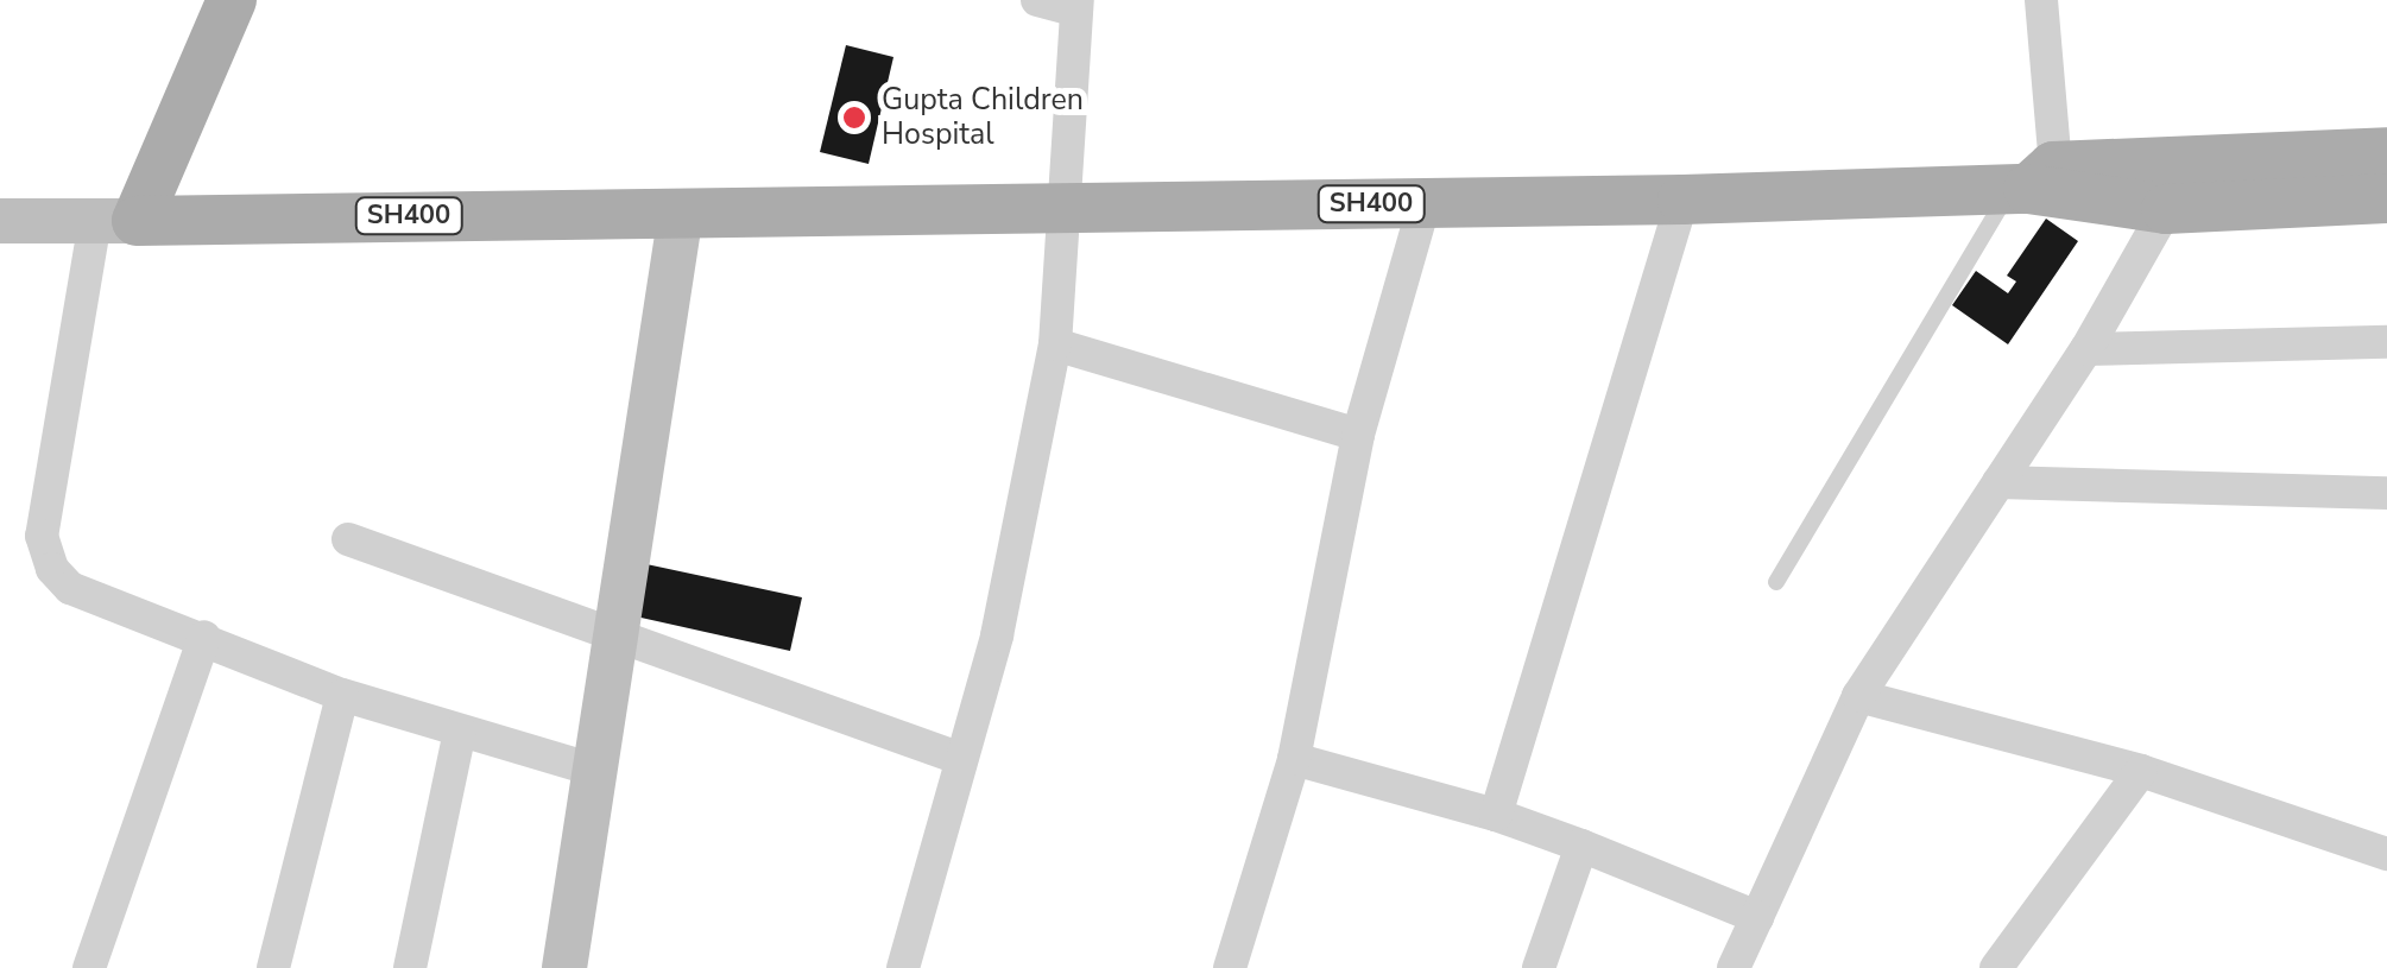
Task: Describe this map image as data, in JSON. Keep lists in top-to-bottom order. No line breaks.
{"streets":{"main road":["SH400"]},"places":["Gupta Children Hospital"]}
